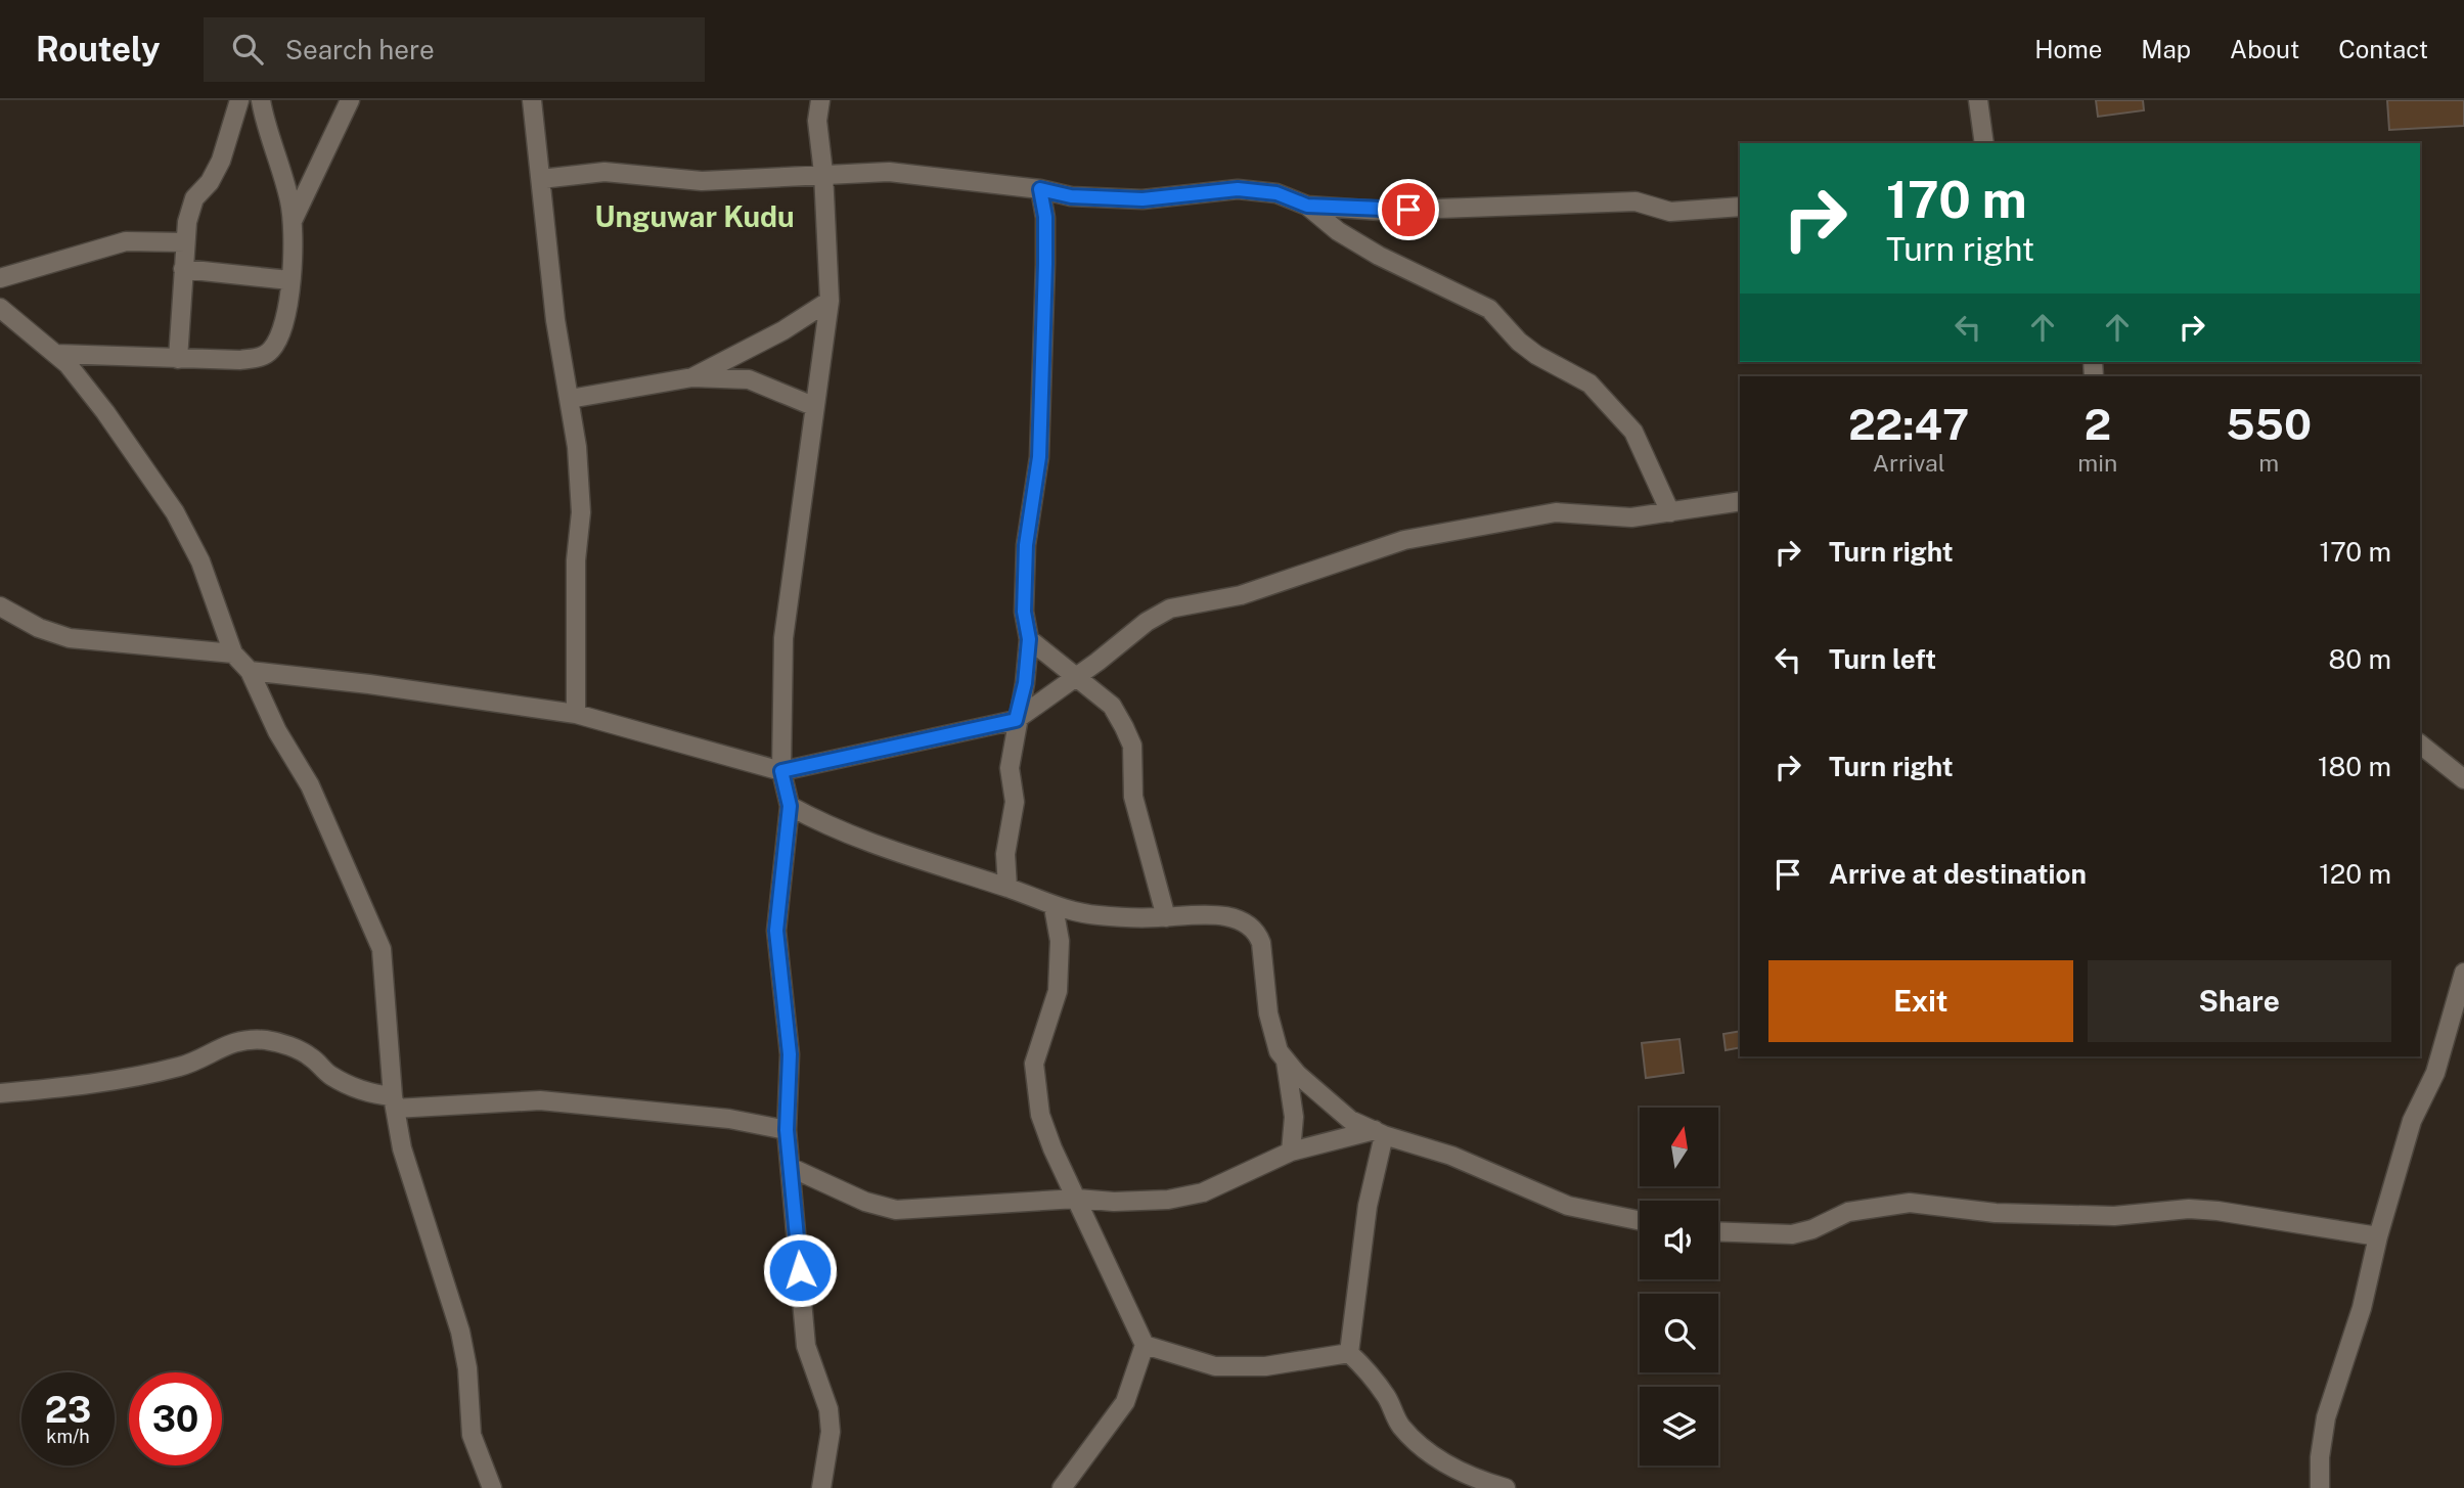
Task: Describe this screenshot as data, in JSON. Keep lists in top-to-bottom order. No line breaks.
{"districts":["Unguwar Kudu"],"north":"top","page":{"header":"Routely","search":"Search here","nav":["Home","Map","About","Contact"],"turn":["170 m","Turn right"],"eta":["22:47","Arrival","2","min","550","m"],"list":[{"name":"Turn right","value":"170 m"},{"name":"Turn left","value":"80 m"},{"name":"Turn right","value":"180 m"},{"name":"Arrive at destination","value":"120 m"}],"buttons":["Exit","Share"],"speed":"23 km/h","limit":"30"}}
